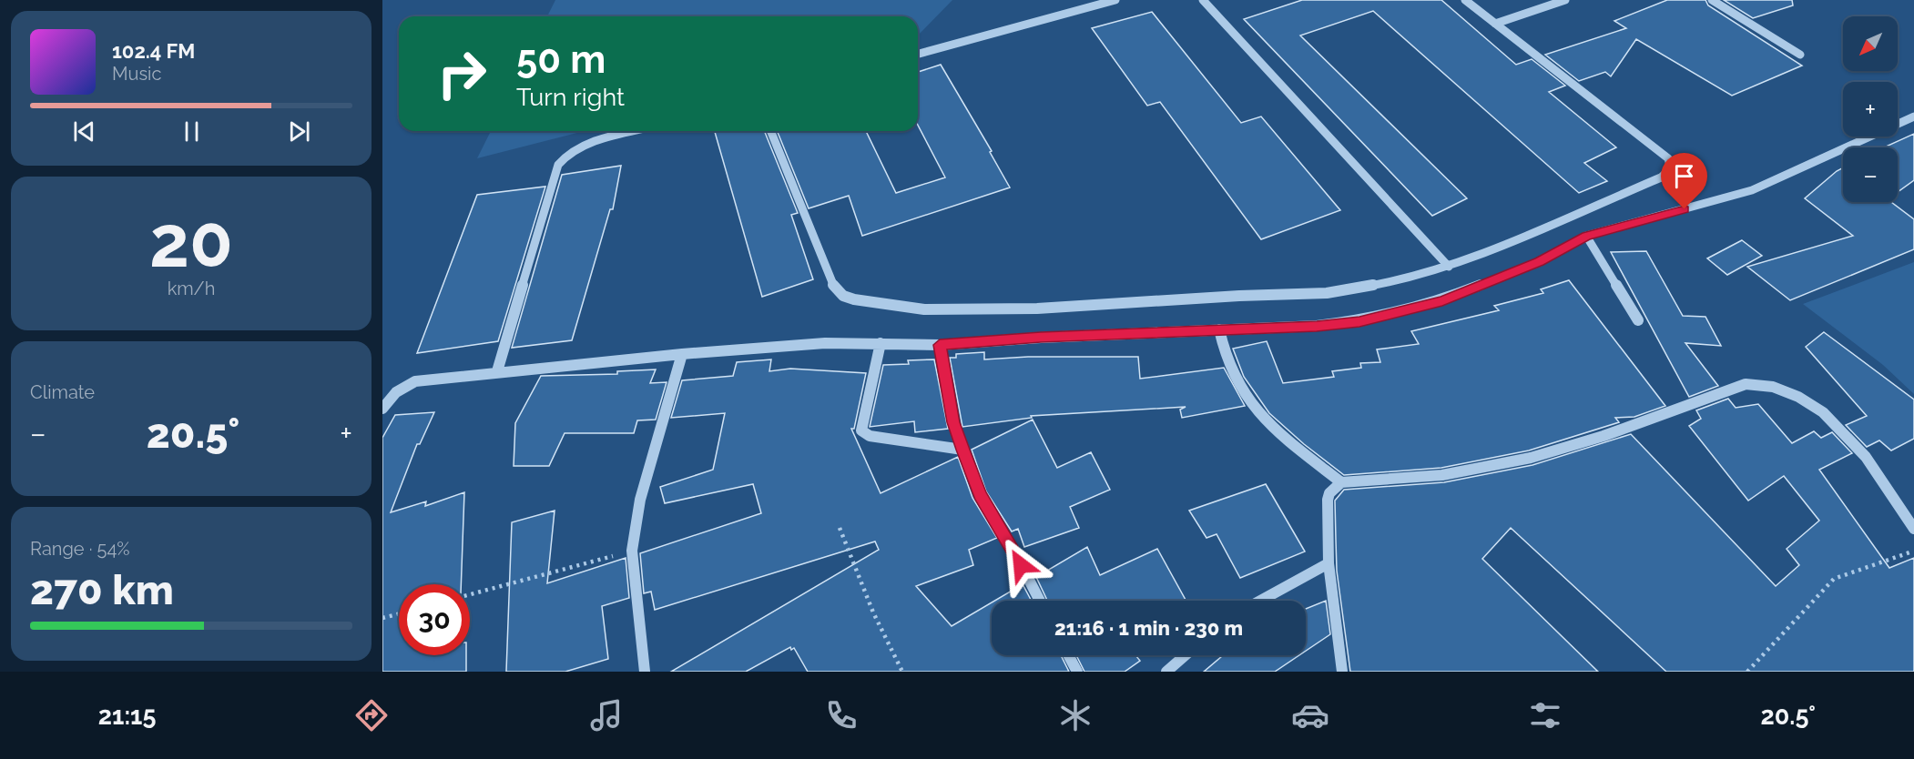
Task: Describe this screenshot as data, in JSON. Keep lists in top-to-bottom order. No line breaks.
{"north":"bottom left","page":{"map_buttons":["+","−"],"turn":["50 m","Turn right"],"song":["102.4 FM","Music"],"tile":[["20","km/h"],"Climate",["Range · 54%","270 km"]],"heat":["−","20.5°","+"],"limit":"30","trip":"21:16 · 1 min · 230 m","tabs":["21:15","20.5°"]}}
